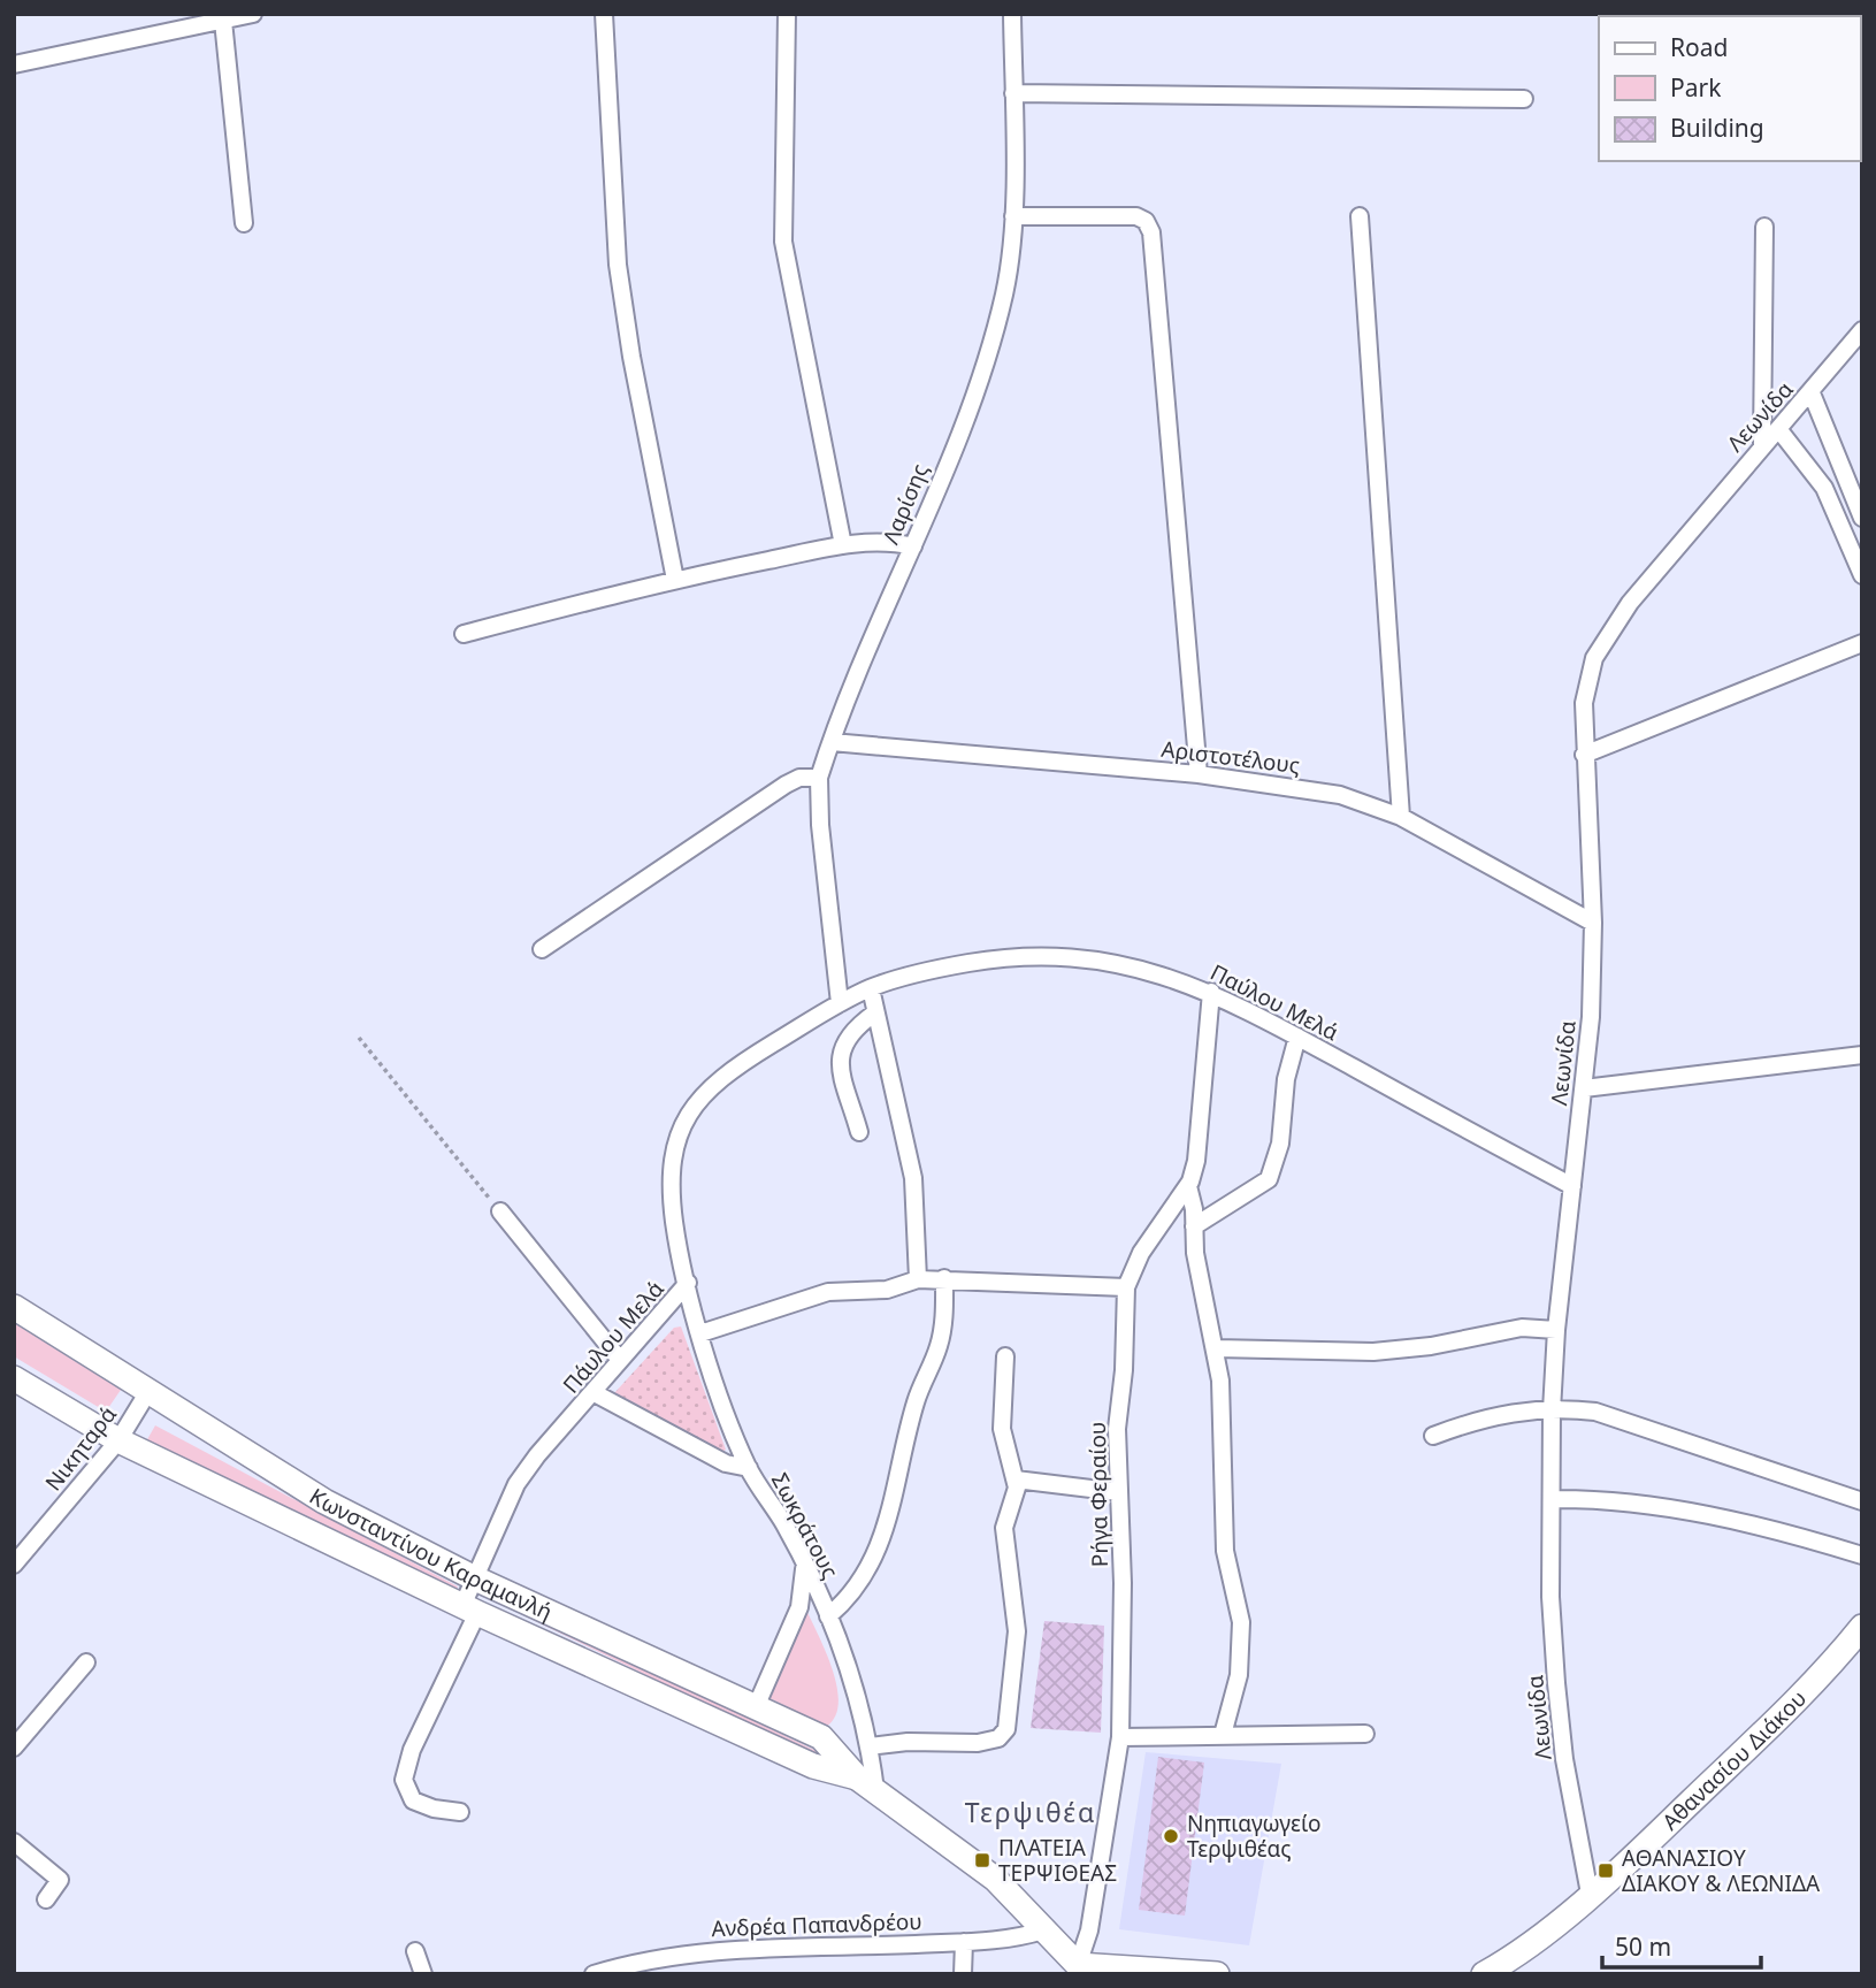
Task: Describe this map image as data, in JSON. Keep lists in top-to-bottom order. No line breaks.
{"streets":{"street":["Λεωνίδα","Λαρίσης","Αριστοτέλους","Παύλου Μελά","Πάυλου Μελά","Νικηταρά","Ρήγα Φεραίου","Σωκράτους","Κωνσταντίνου Καραμανλή","Αθανασίου Διάκου","Ανδρέα Παπανδρέου"]},"crossings":[["Λεωνίδα","Αριστοτέλους"],["Λεωνίδα","Παύλου Μελά"],["Λεωνίδα","Αθανασίου Διάκου"],["Λαρίσης","Αριστοτέλους"],["Λαρίσης","Παύλου Μελά"],["Λαρίσης","Πάυλου Μελά"],["Παύλου Μελά","Πάυλου Μελά"],["Παύλου Μελά","Ρήγα Φεραίου"],["Πάυλου Μελά","Σωκράτους"],["Πάυλου Μελά","Κωνσταντίνου Καραμανλή"],["Νικηταρά","Κωνσταντίνου Καραμανλή"],["Ρήγα Φεραίου","Κωνσταντίνου Καραμανλή"],["Σωκράτους","Κωνσταντίνου Καραμανλή"],["Κωνσταντίνου Καραμανλή","Ανδρέα Παπανδρέου"]],"districts":["Τερψιθέα"],"places":{"other":["Νηπιαγωγείο Τερψιθέας"],"transit":["ΠΛΑΤΕΙΑ ΤΕΡΨΙΘΕΑΣ","ΑΘΑΝΑΣΙΟΥ ΔΙΑΚΟΥ & ΛΕΩΝΙΔΑ"]},"legend":["Road","Park","Building"],"scale_bar":"50 m"}
